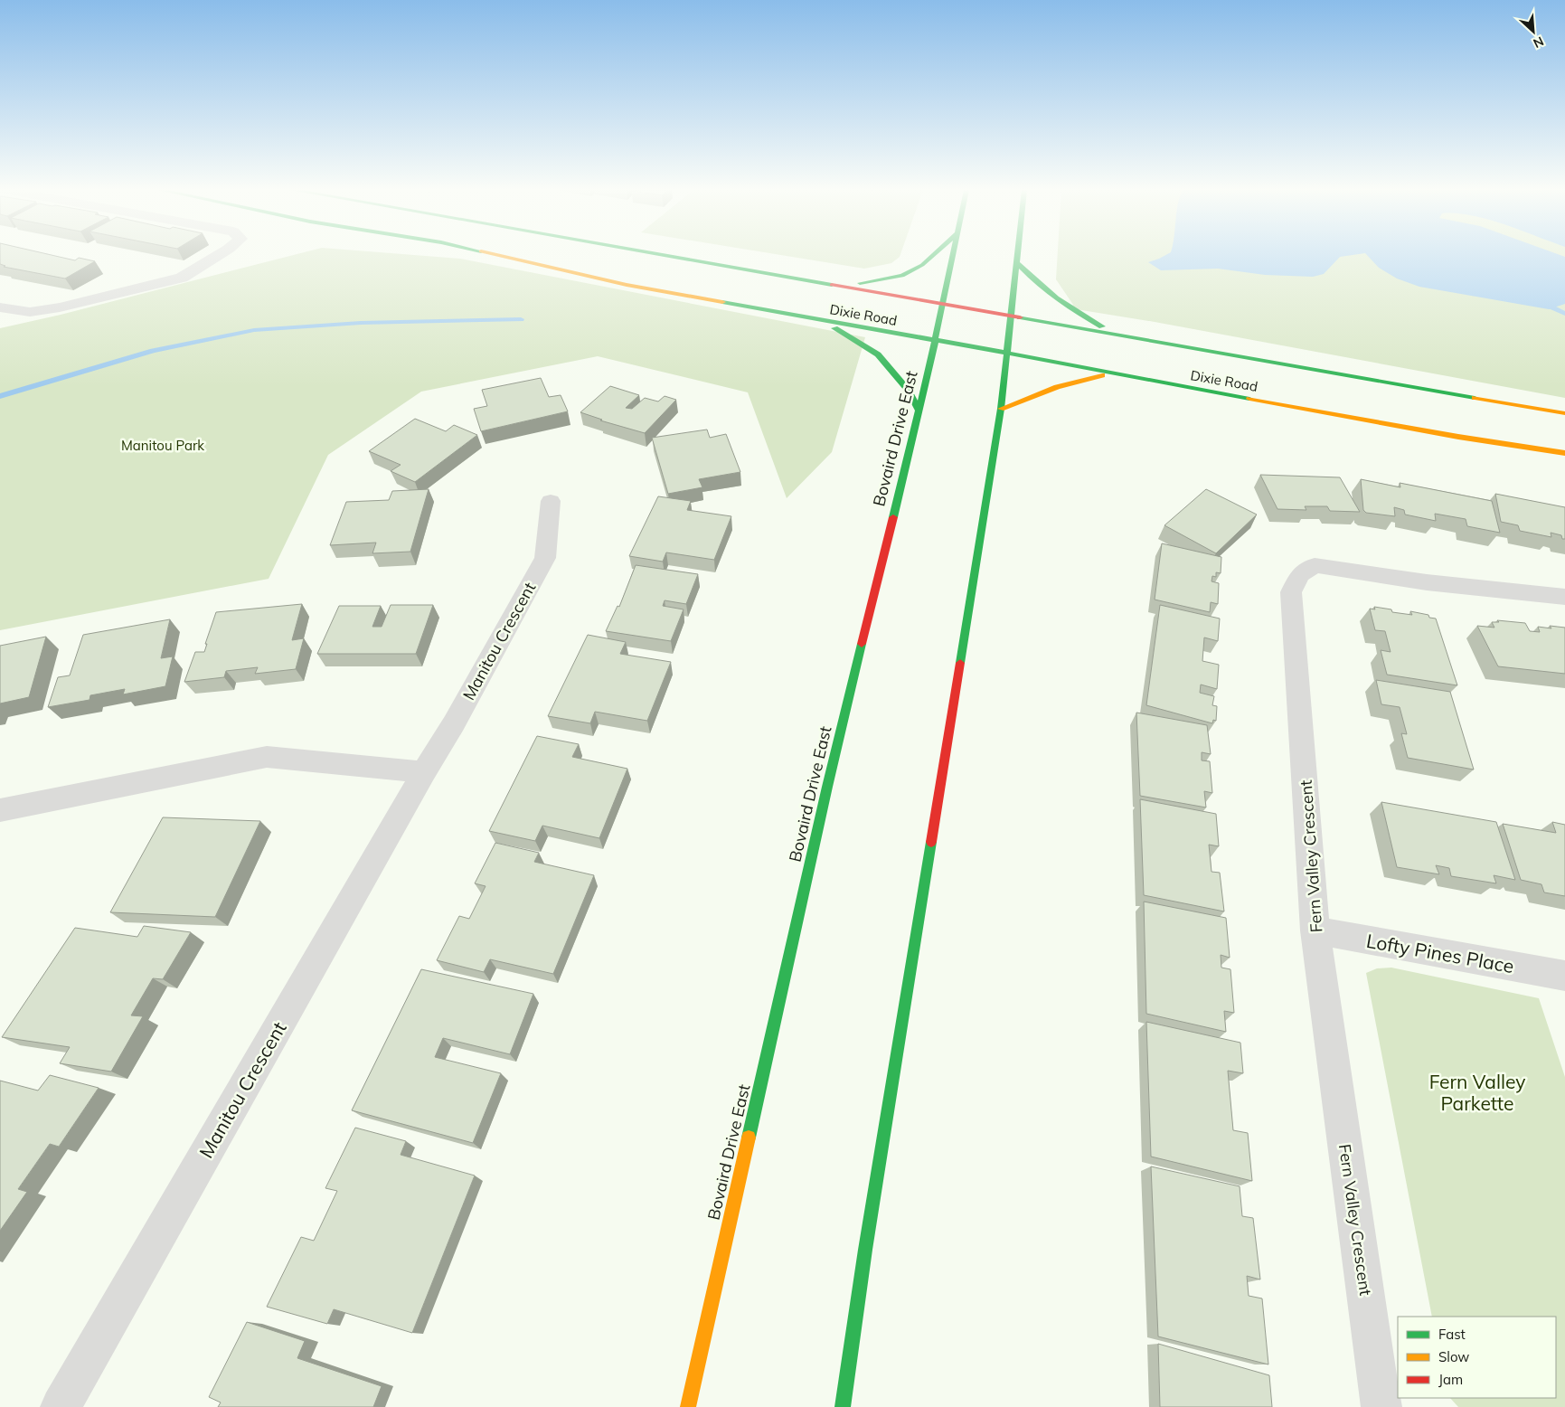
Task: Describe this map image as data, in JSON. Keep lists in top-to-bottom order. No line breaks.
{"streets":{"main road":["Dixie Road","Bovaird Drive East"],"street":["Manitou Crescent","Fern Valley Crescent","Lofty Pines Place"]},"crossings":[["Dixie Road","Bovaird Drive East"],["Fern Valley Crescent","Lofty Pines Place"]],"parks":["Manitou Park","Fern Valley Parkette"],"legend":["Fast","Slow","Jam"],"north":"bottom right"}
